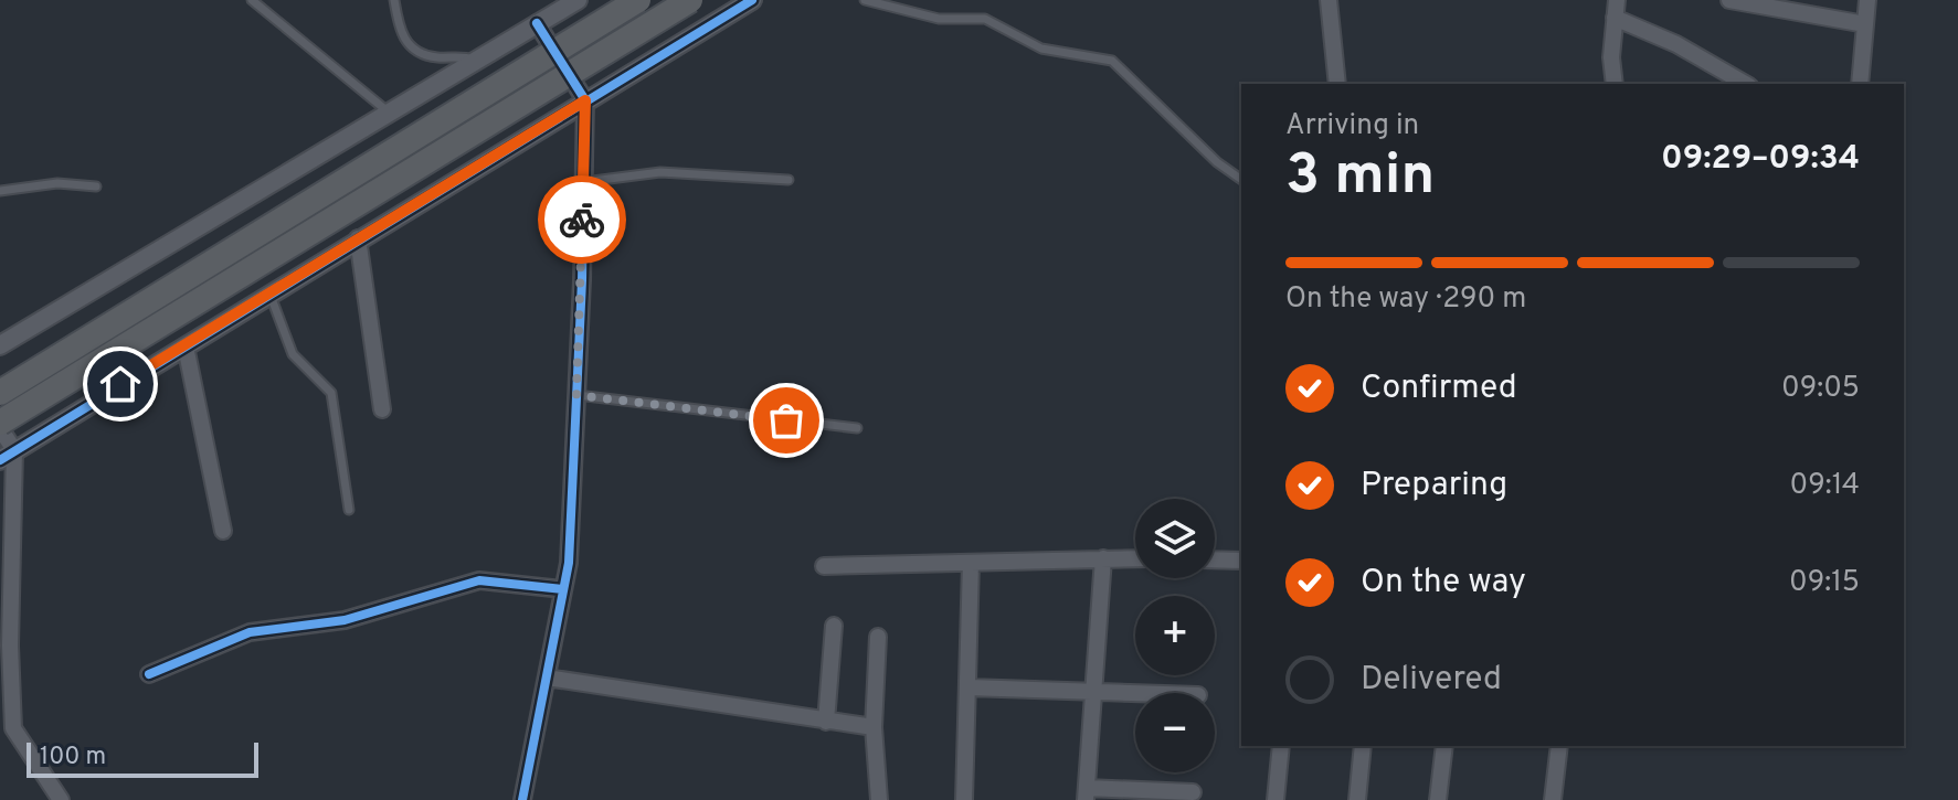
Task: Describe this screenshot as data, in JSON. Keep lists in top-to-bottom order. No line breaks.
{"scale_bar":"100 m","page":{"heading":["3 min","Arriving in","09:29–09:34"],"bar":"On the way · 290 m","list":[["Confirmed","09:05"],["Preparing","09:14"],["On the way","09:15"],"Delivered"],"map_buttons":["+","−"],"scale":"100 m"}}
